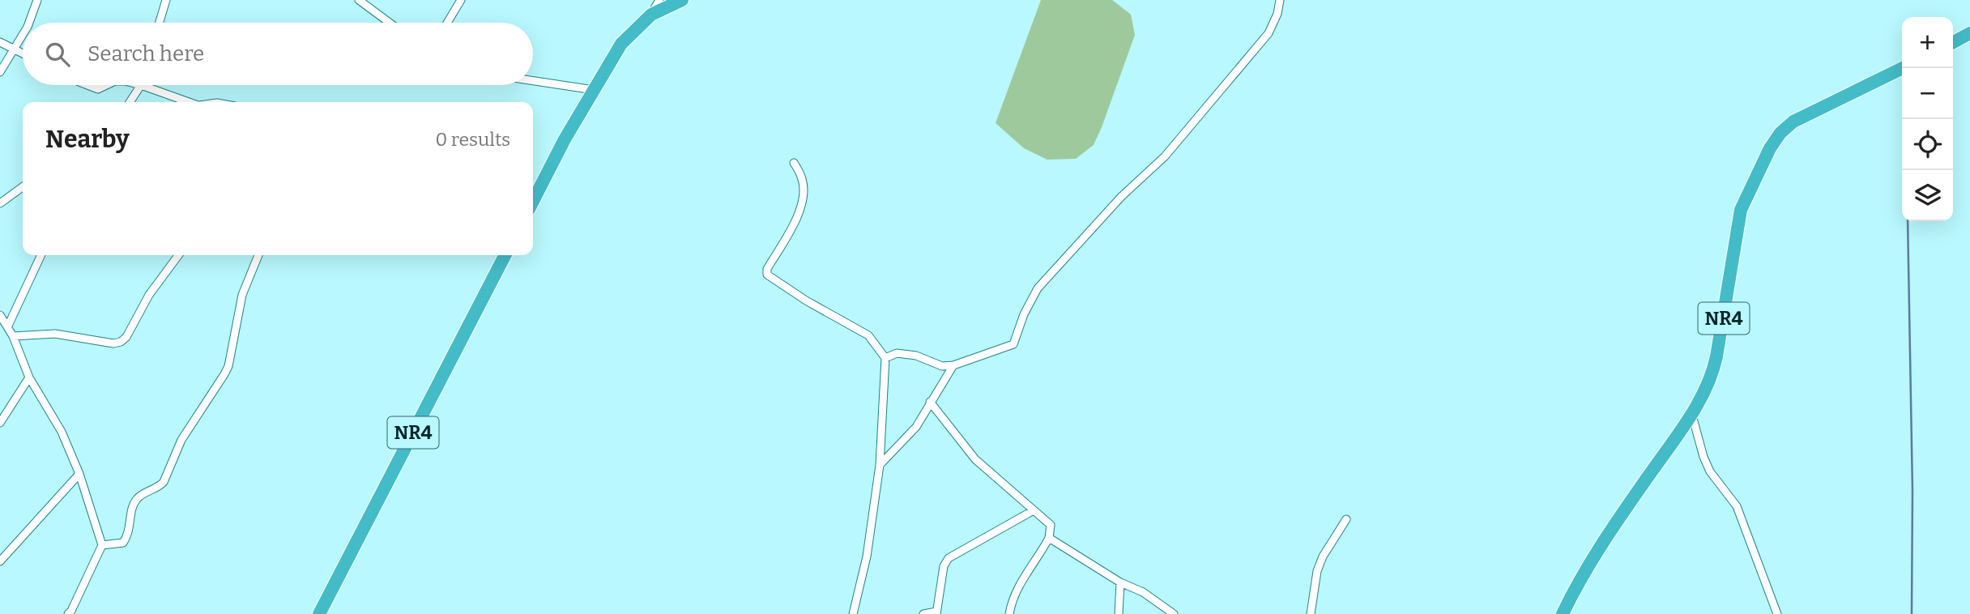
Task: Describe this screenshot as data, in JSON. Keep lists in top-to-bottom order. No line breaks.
{"streets":{"highway":["NR4"]},"page":{"map_buttons":["+","−"],"search":"Search here","heading":["Nearby","0 results"]}}
